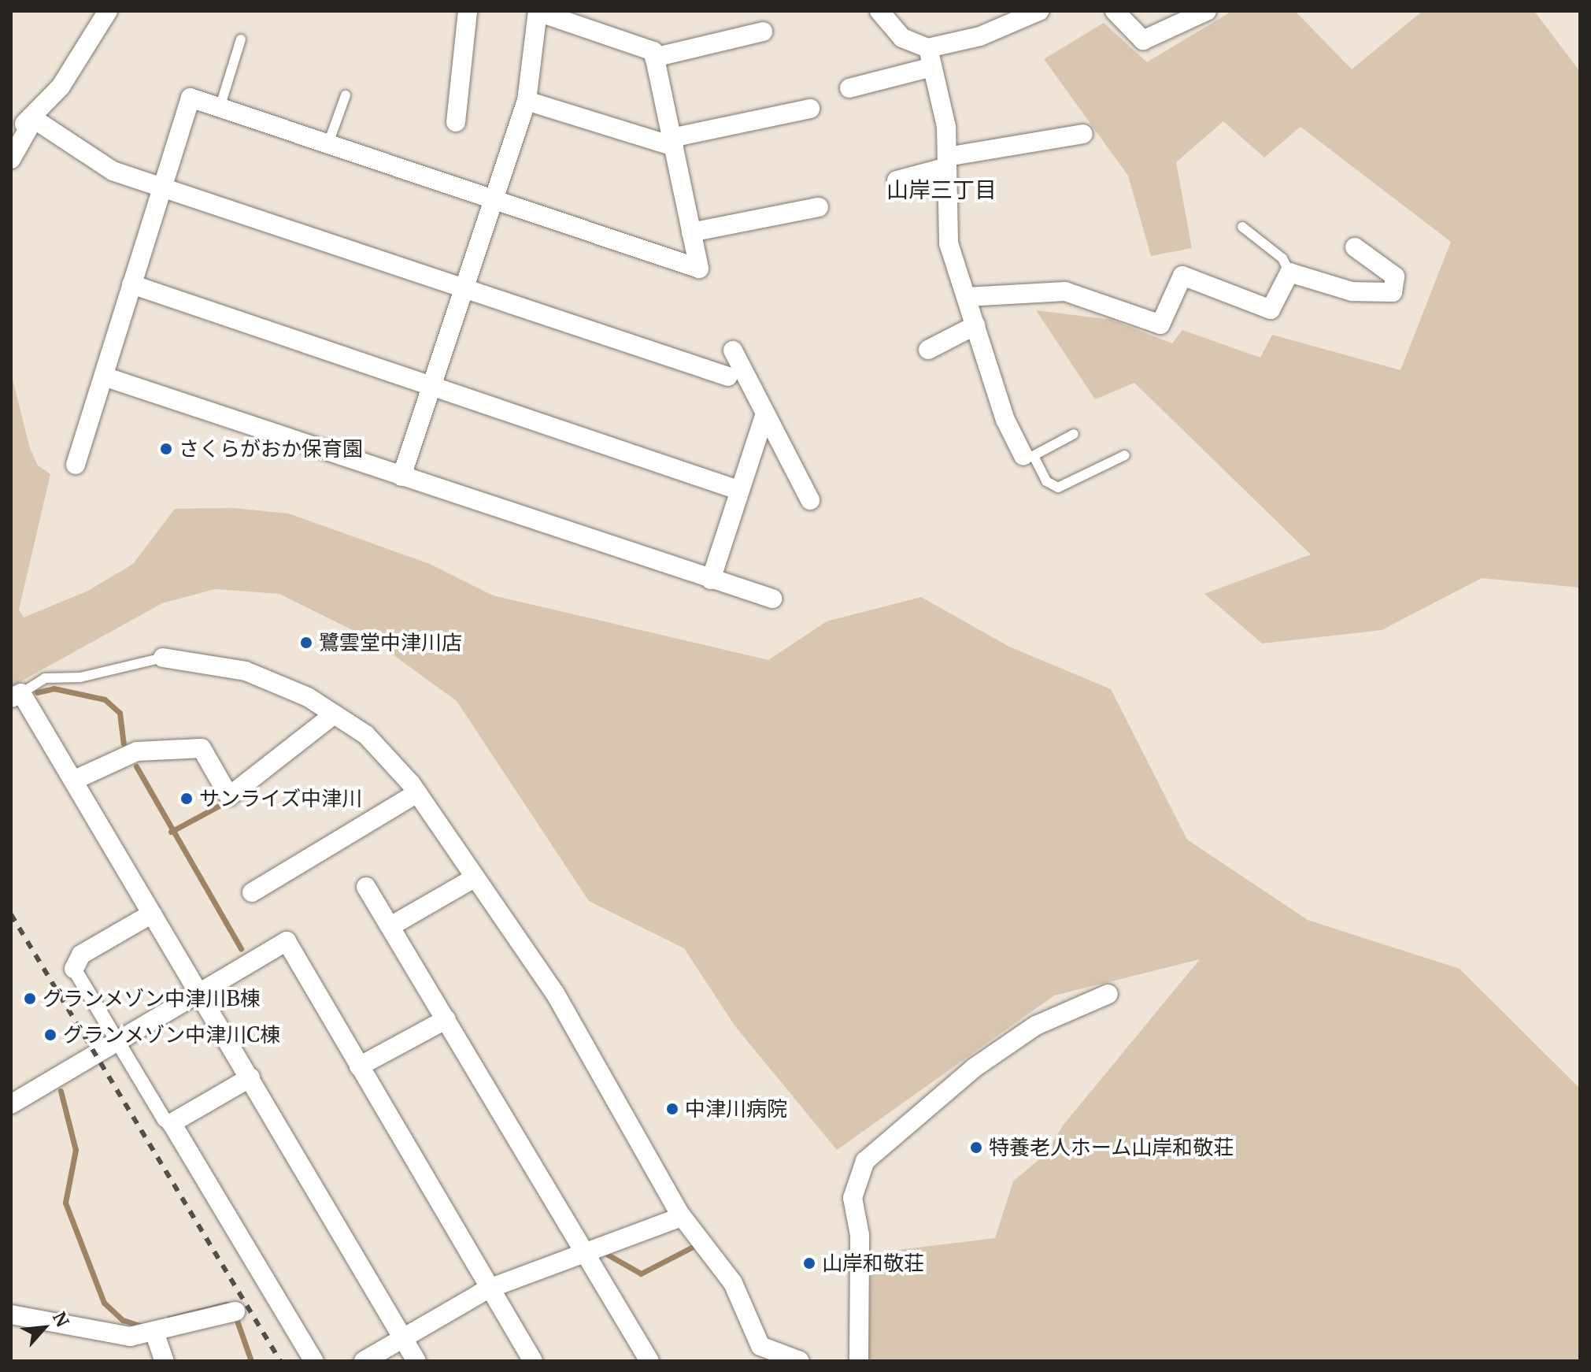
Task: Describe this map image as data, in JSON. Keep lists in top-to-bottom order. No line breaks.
{"districts":["山岸三丁目"],"places":["さくらがおか保育園","鷺雲堂中津川店","サンライズ中津川","グランメゾン中津川B棟","グランメゾン中津川C棟","中津川病院","特養老人ホーム山岸和敬荘","山岸和敬荘"],"north":"top right"}
